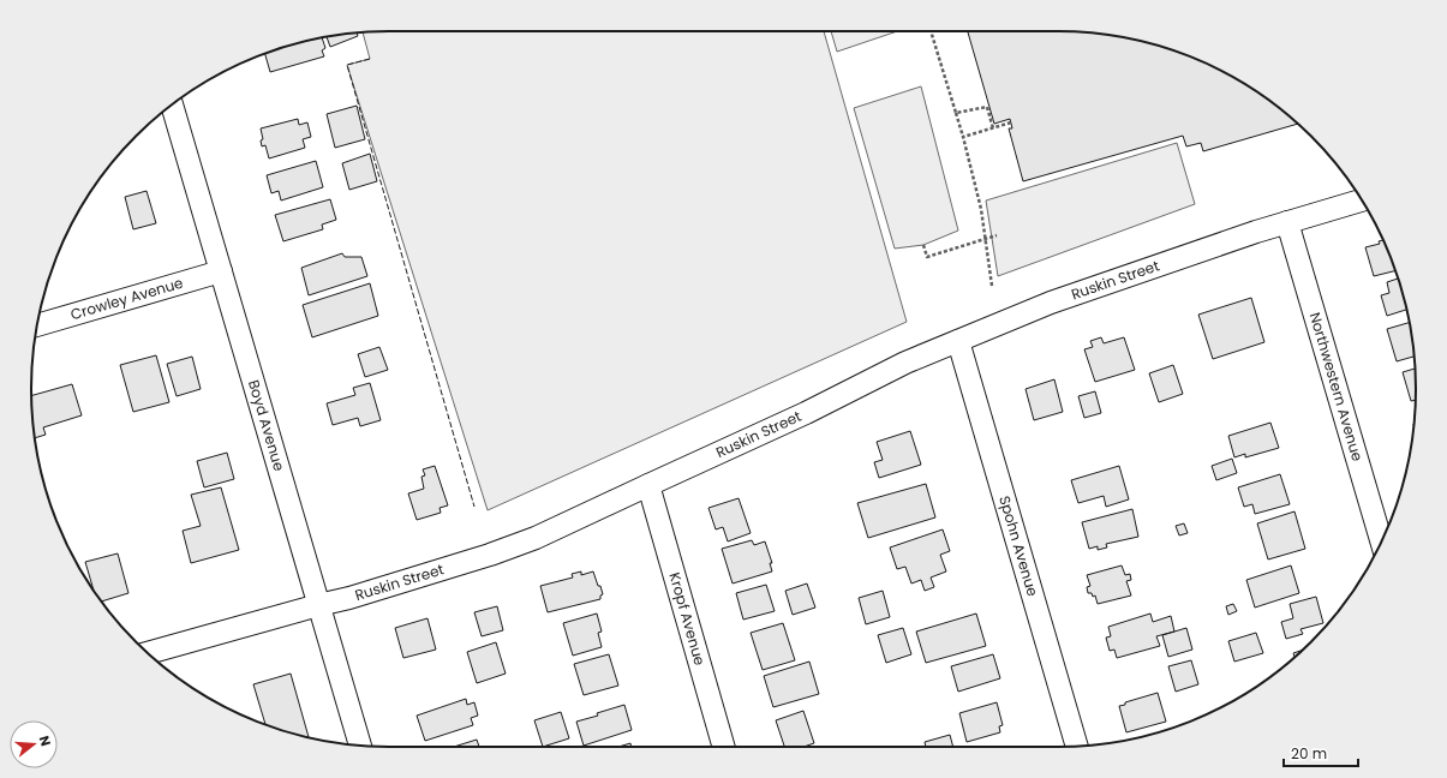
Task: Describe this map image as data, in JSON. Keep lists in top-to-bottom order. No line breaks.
{"streets":{"street":["Ruskin Street","Crowley Avenue","Northwestern Avenue","Boyd Avenue","Spohn Avenue","Kropf Avenue"]},"crossings":[["Ruskin Street","Northwestern Avenue"],["Ruskin Street","Boyd Avenue"],["Ruskin Street","Spohn Avenue"],["Ruskin Street","Kropf Avenue"],["Crowley Avenue","Boyd Avenue"]],"scale_bar":"20 m","north":"right"}
